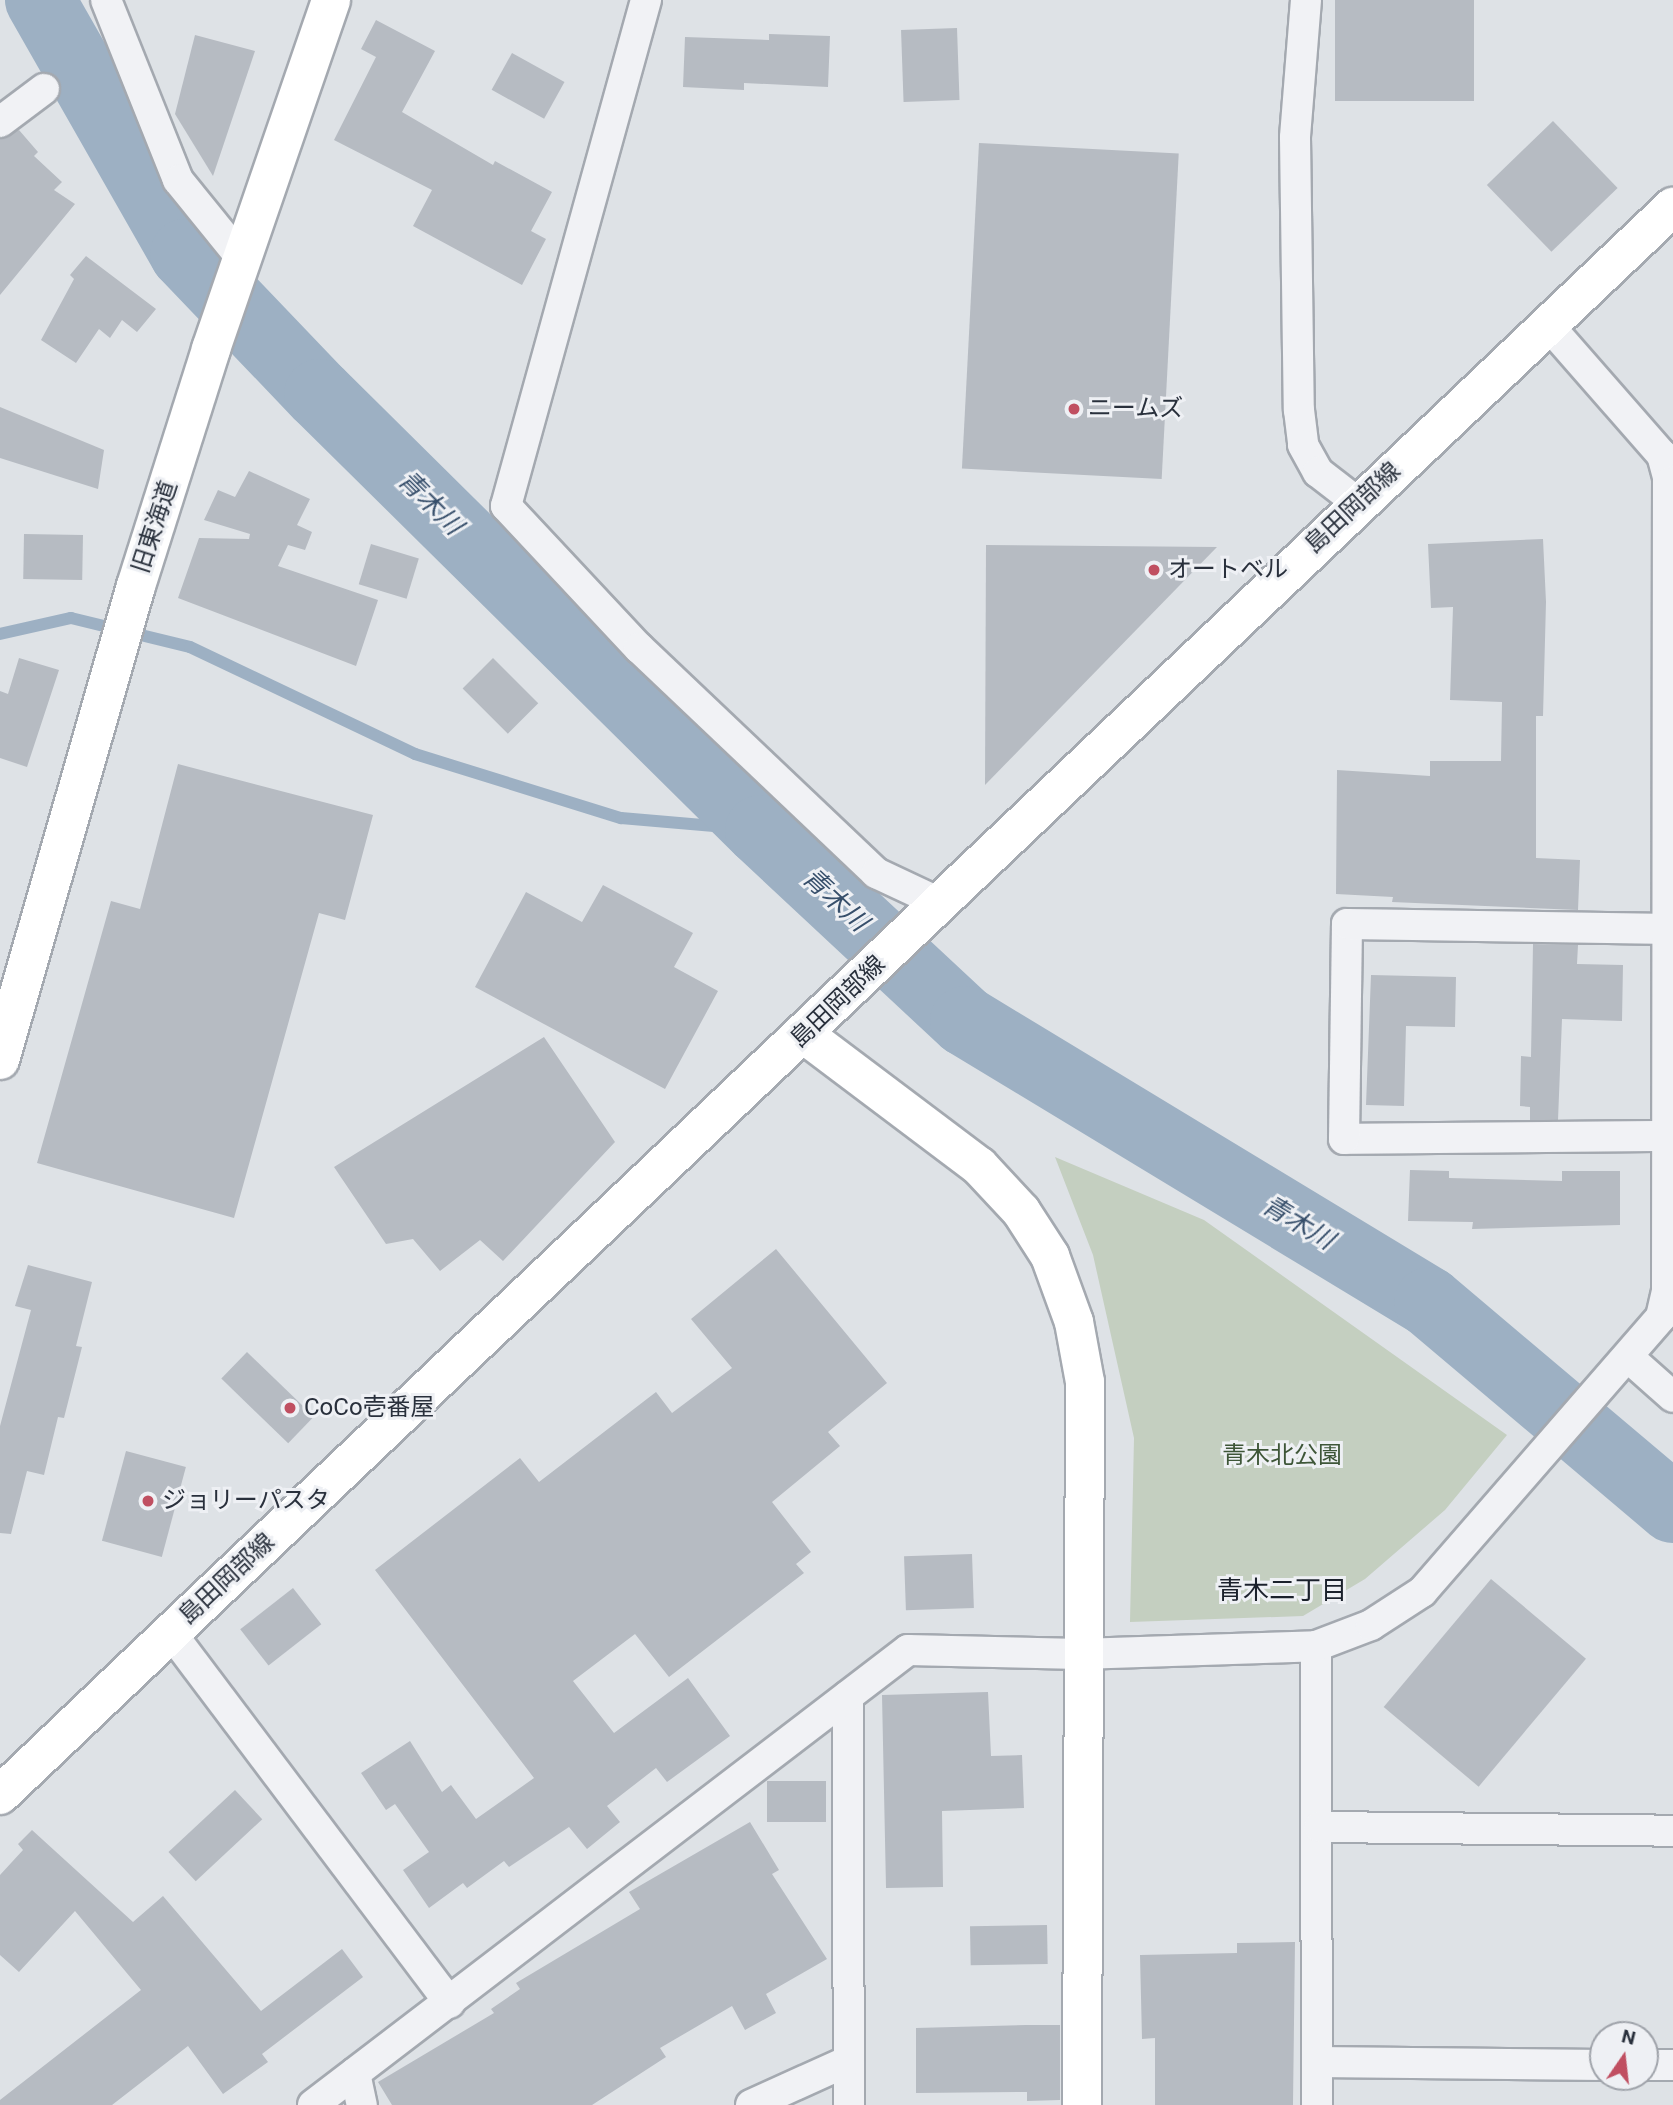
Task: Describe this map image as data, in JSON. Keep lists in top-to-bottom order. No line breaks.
{"streets":{"street":["島田岡部線","旧東海道"]},"districts":["青木二丁目"],"water":["青木川"],"parks":["青木北公園"],"places":["ニームズ","オートベル","CoCo壱番屋","ジョリーパスタ"],"north":"top"}
